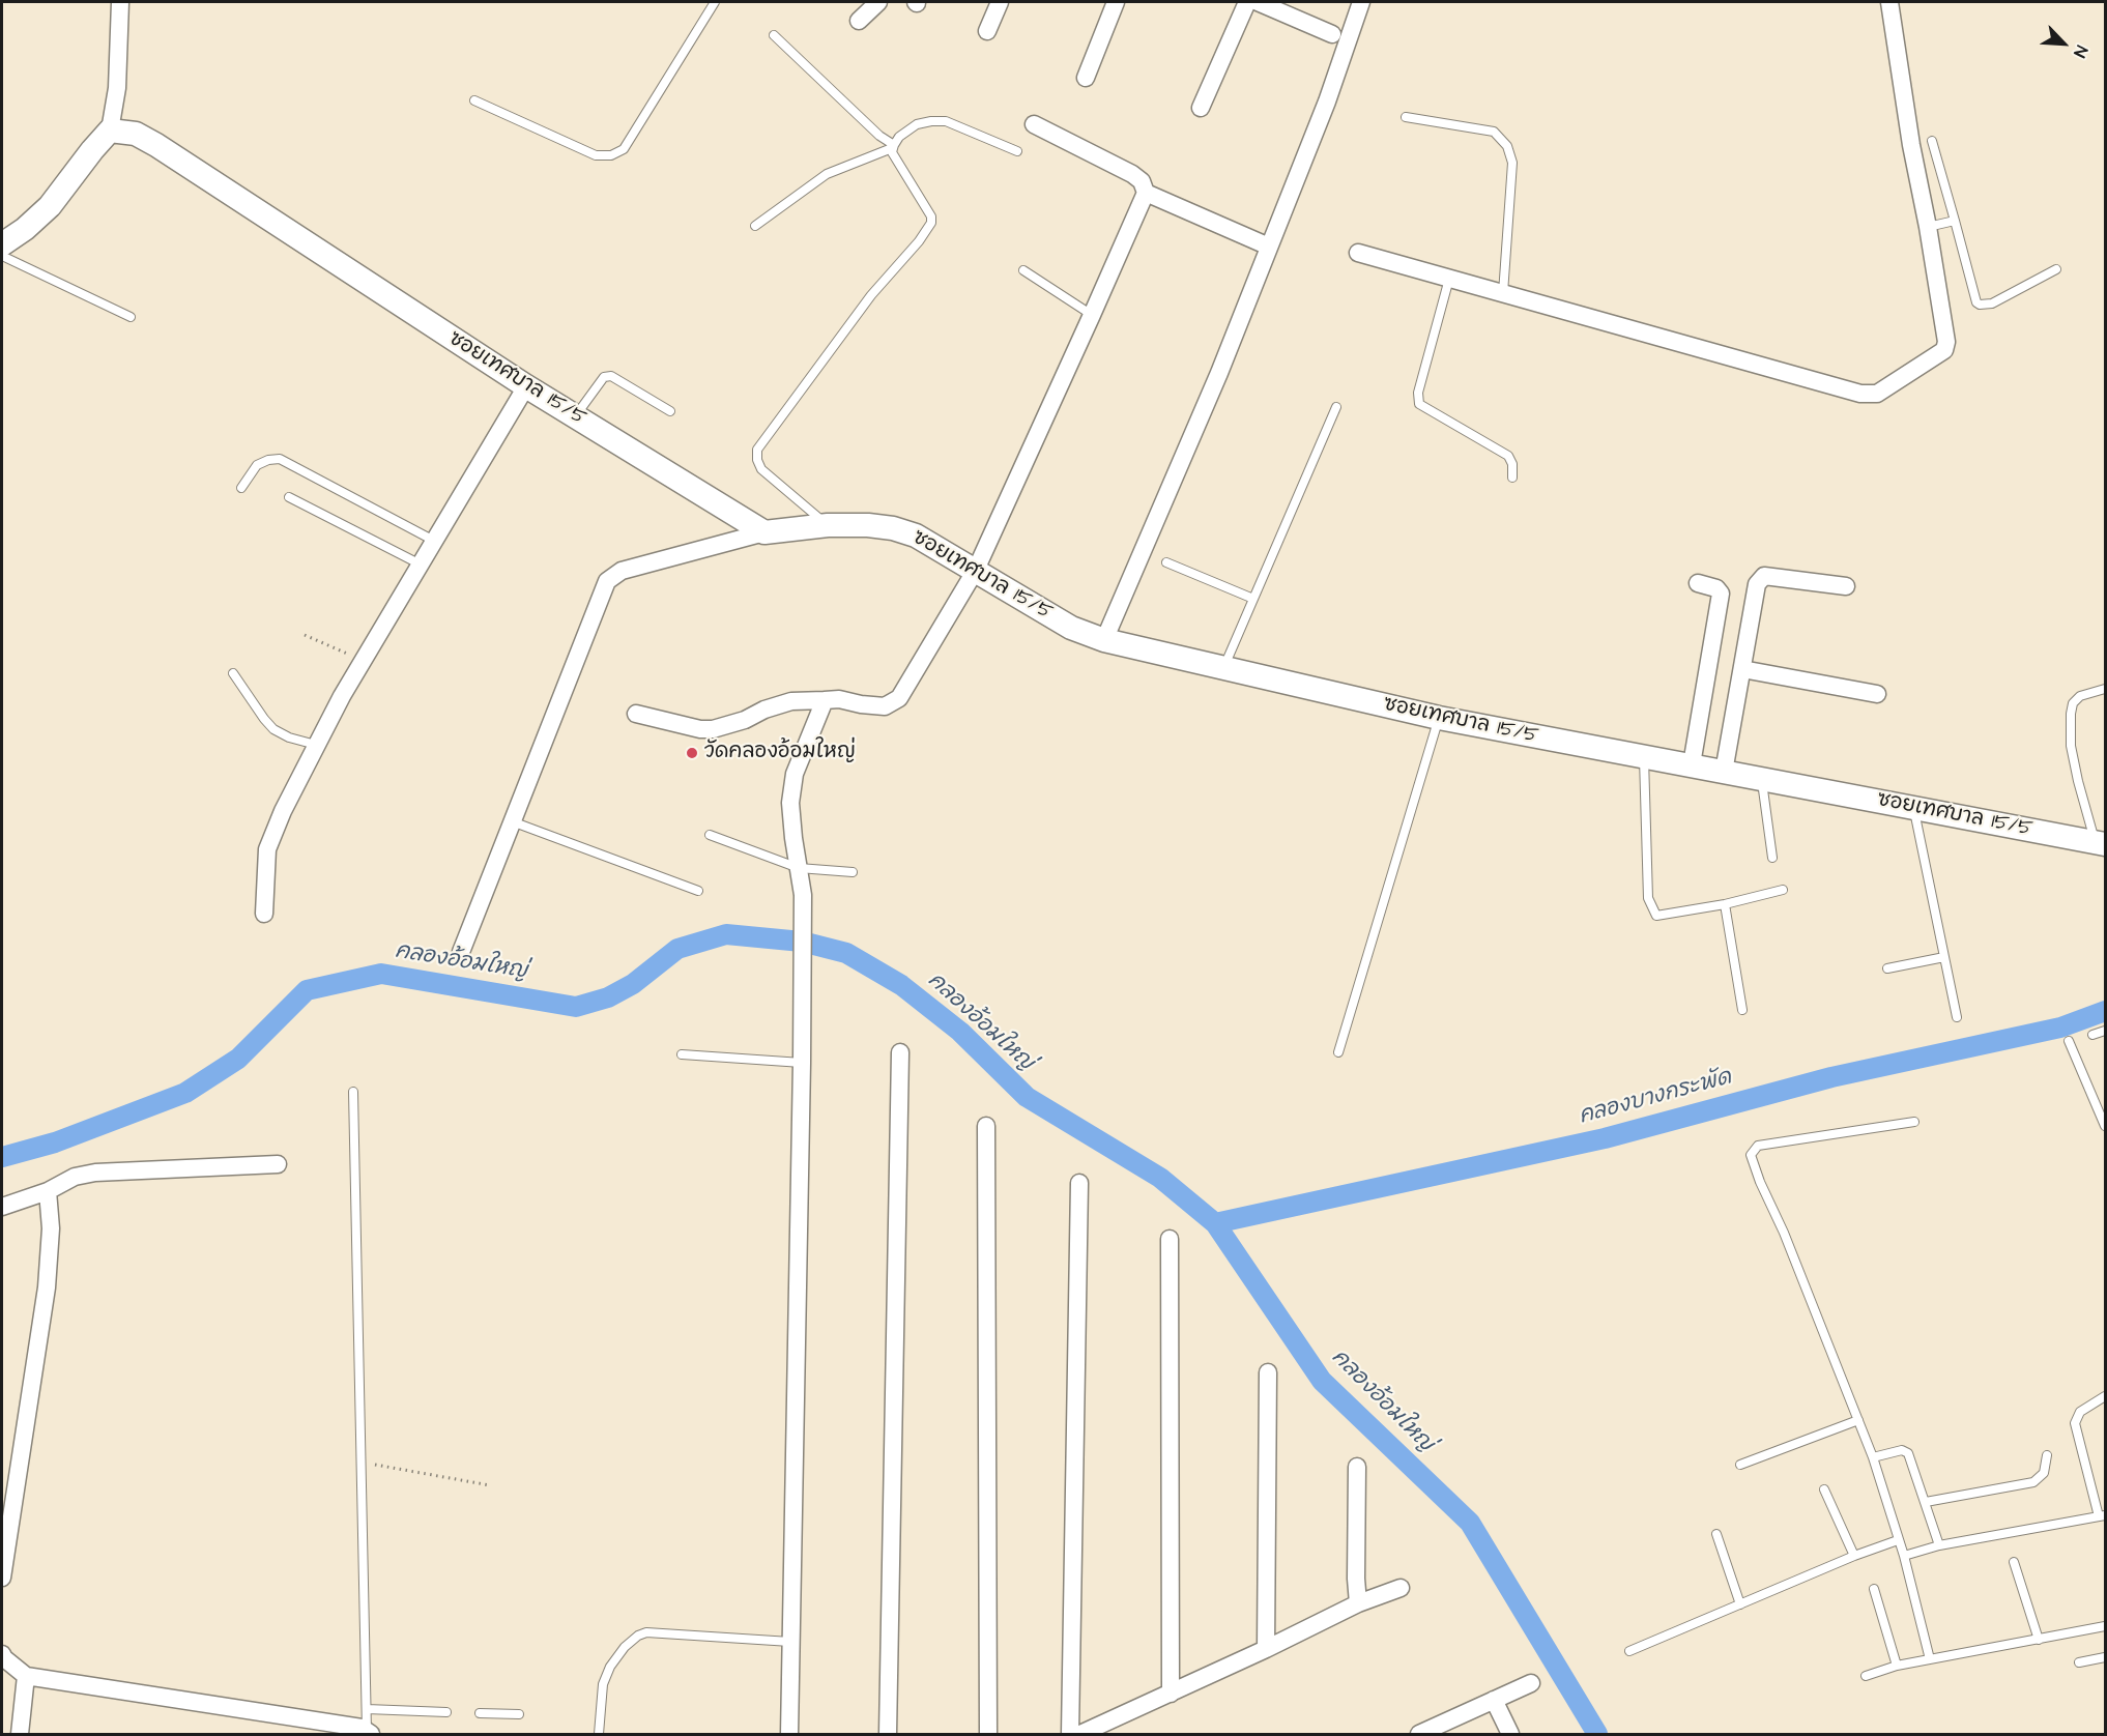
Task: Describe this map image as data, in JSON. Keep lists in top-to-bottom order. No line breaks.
{"streets":{"street":["ซอยเทศบาล 15/5"]},"water":["คลองอ้อมใหญ่","คลองบางกระพัด"],"places":["วัดคลองอ้อมใหญ่"],"north":"bottom right"}
